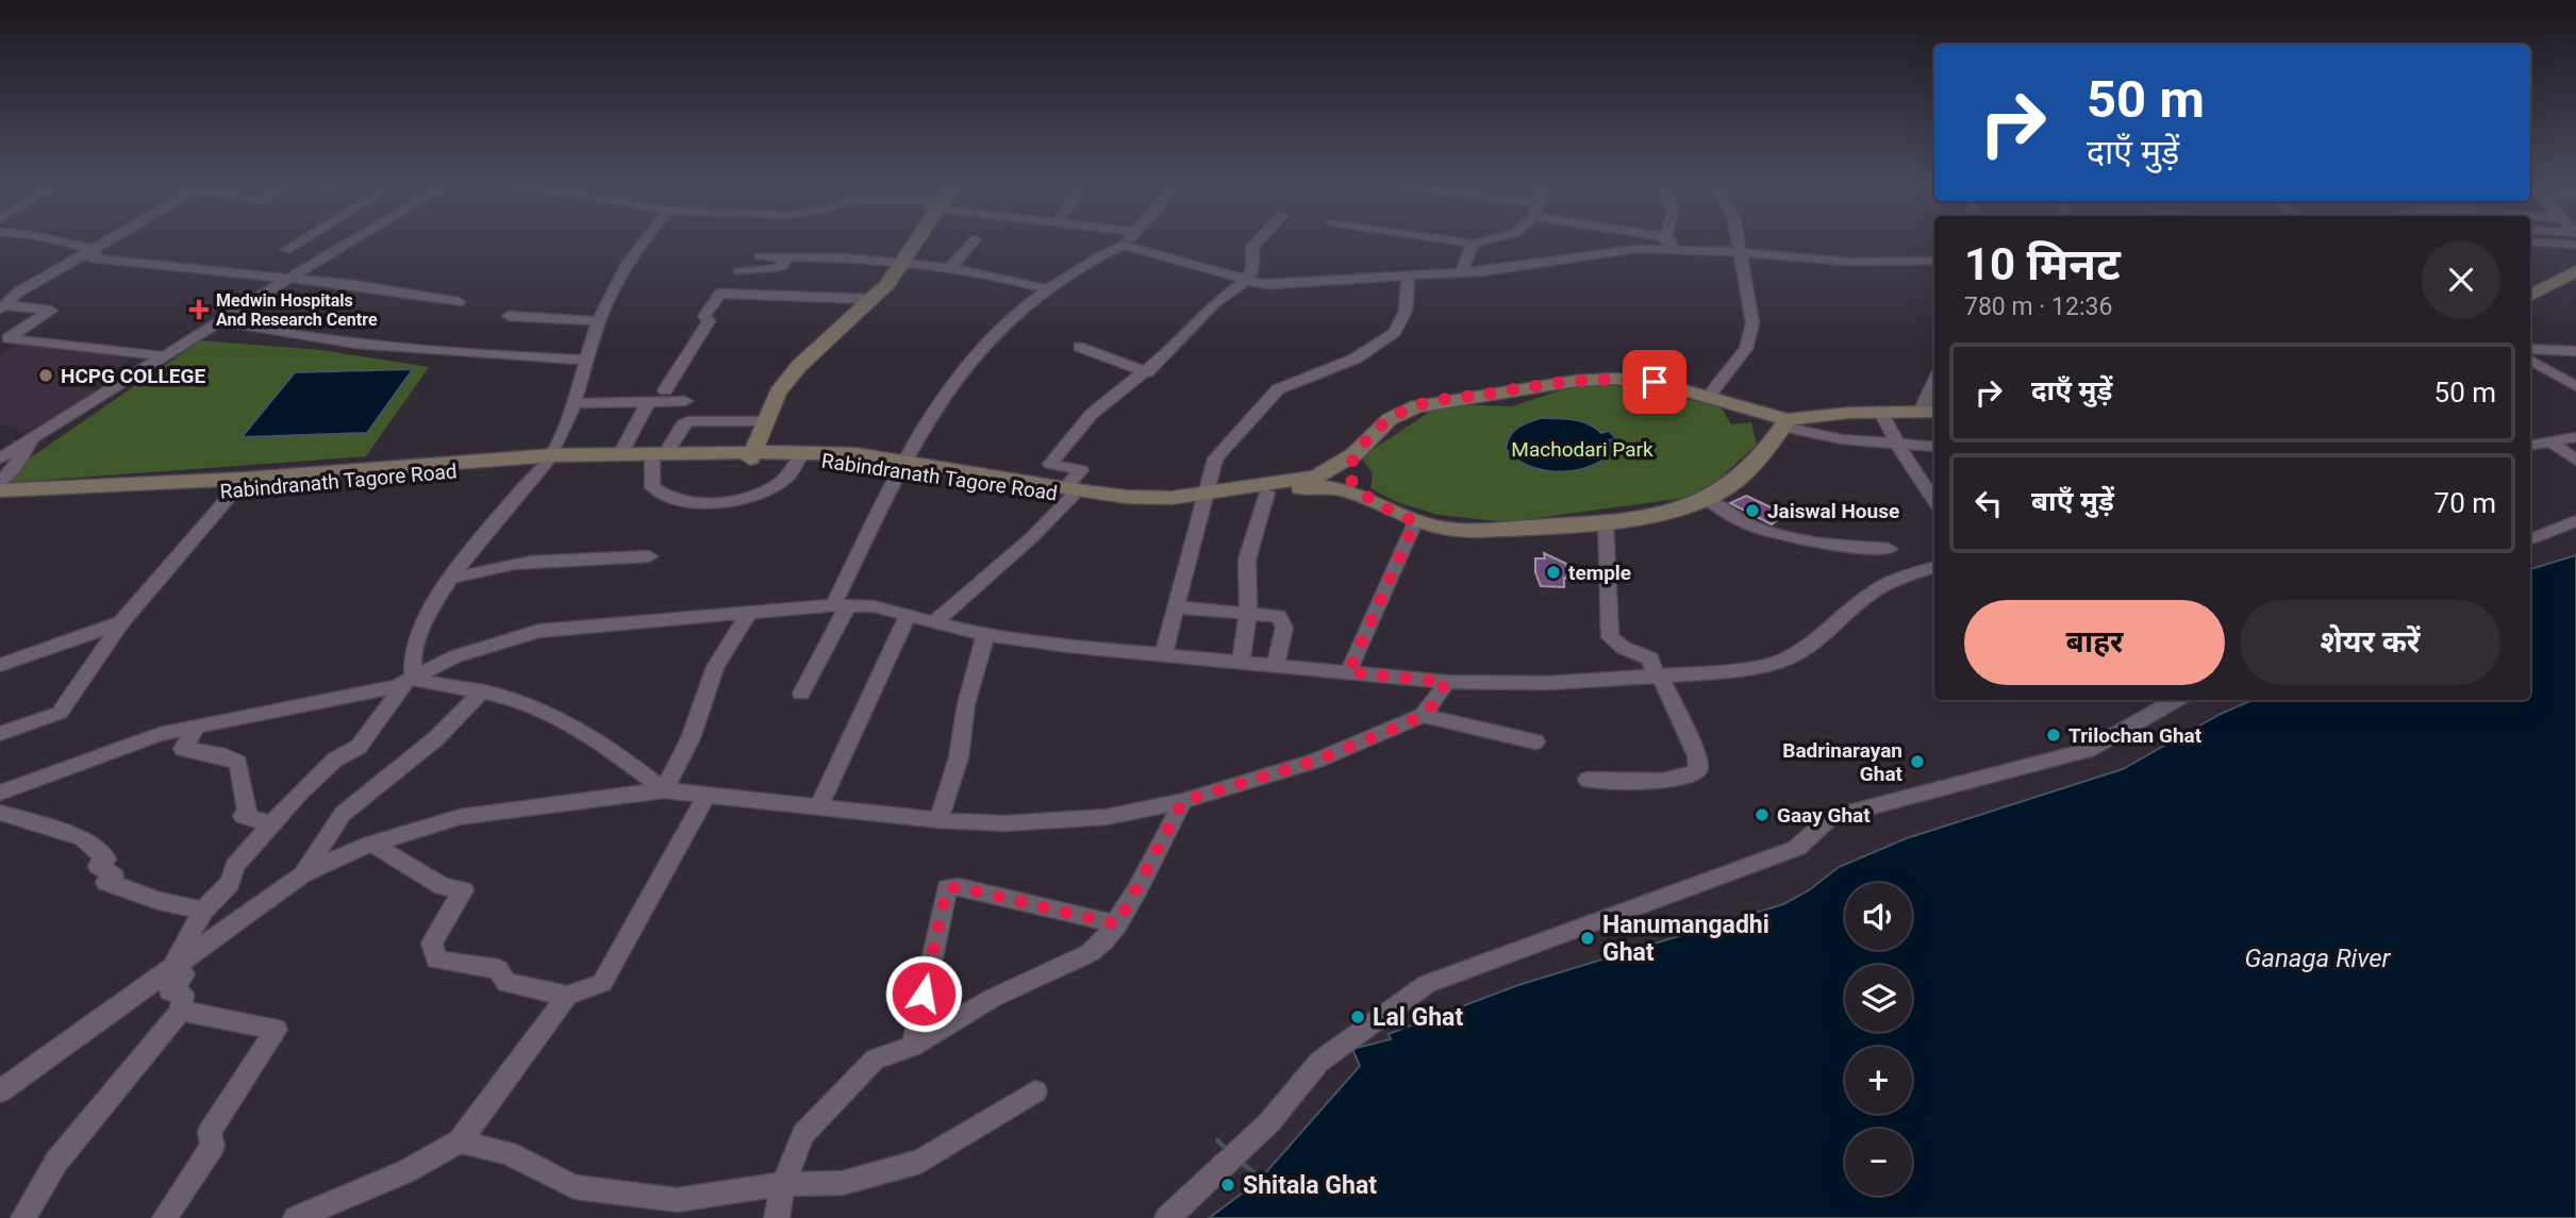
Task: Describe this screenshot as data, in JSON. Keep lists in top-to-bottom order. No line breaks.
{"streets":{"main road":["Rabindranath Tagore Road"]},"water":["Ganaga River"],"parks":["Machodari Park"],"places":{"health":["Medwin Hospitals And Research Centre"],"other":["HCPG COLLEGE","Jaiswal House","temple","Trilochan Ghat","Badrinarayan Ghat","Gaay Ghat","Hanumangadhi Ghat","Lal Ghat","Shitala Ghat"]},"page":{"turn":["50 m","दाएँ मुड़ें"],"heading":["10 मिनट","780 m · 12:36"],"list":[{"name":"दाएँ मुड़ें","value":"50 m"},{"name":"बाएँ मुड़ें","value":"70 m"}],"buttons":["बाहर","शेयर करें"],"map_buttons":["+","−"]}}
